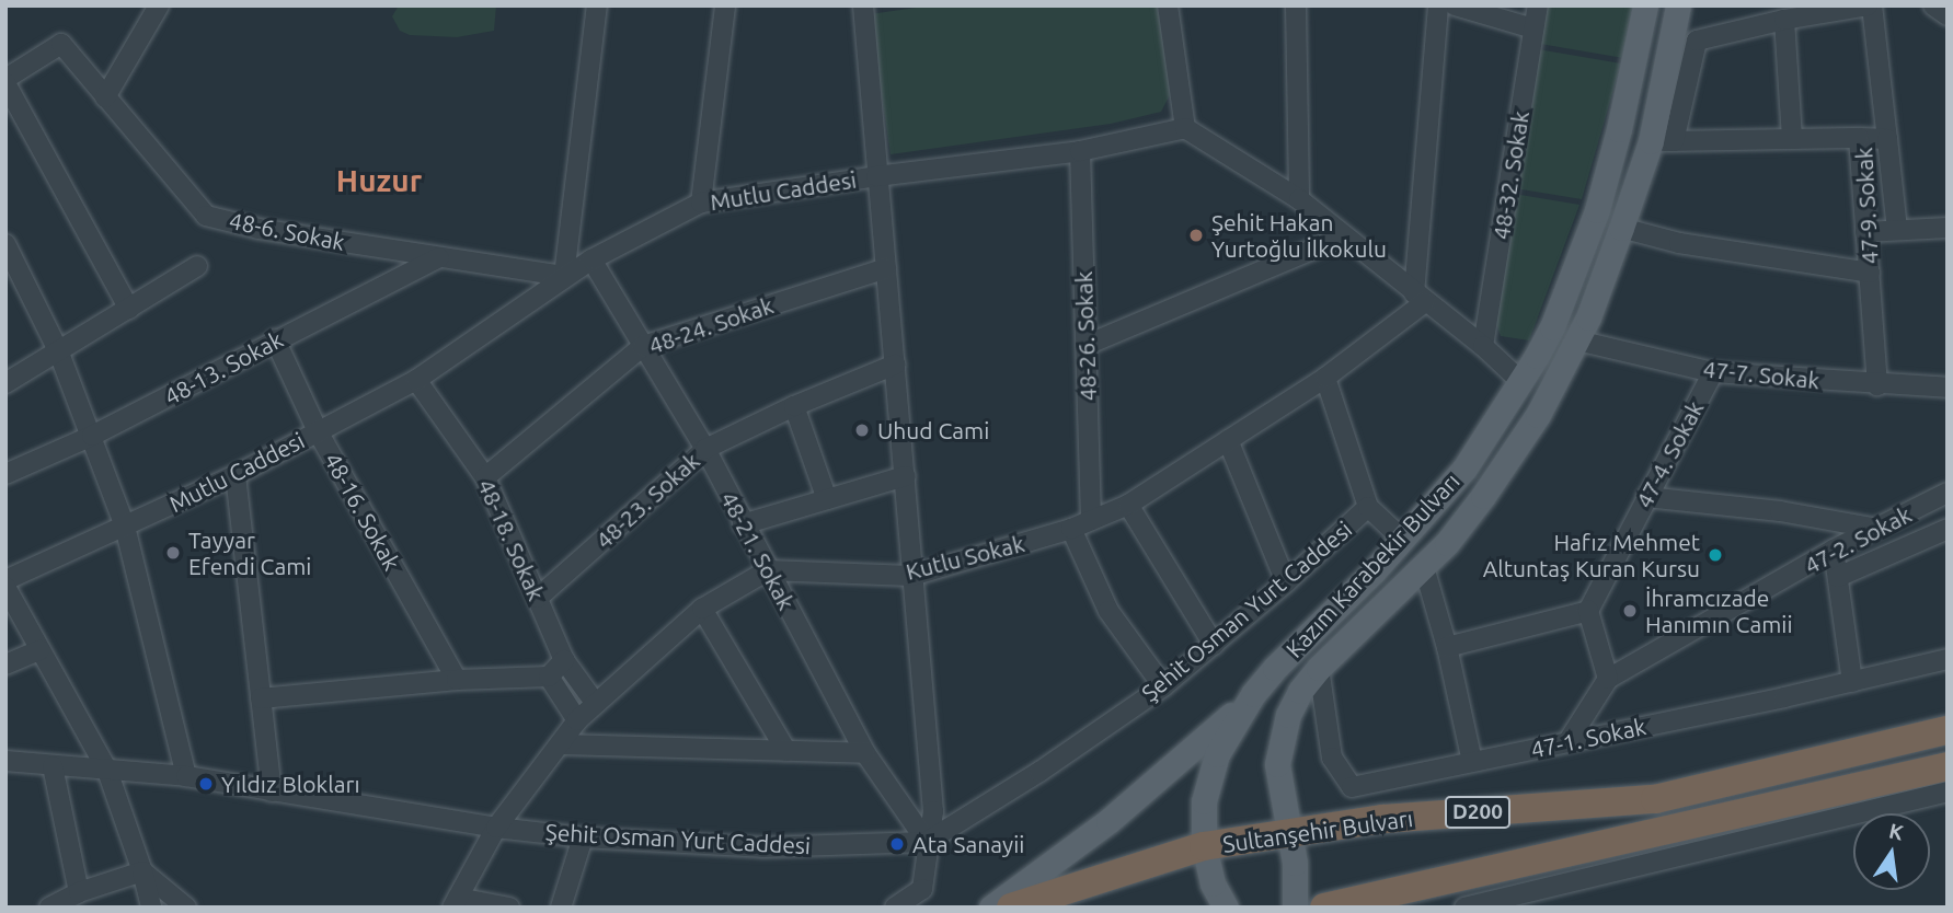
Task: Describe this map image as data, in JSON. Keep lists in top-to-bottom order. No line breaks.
{"streets":{"highway":["D200","Sultanşehir Bulvarı"],"main road":["Kazım Karabekir Bulvarı"],"street":["48-32. Sokak","Mutlu Caddesi","47-9. Sokak","48-6. Sokak","48-24. Sokak","48-26. Sokak","48-13. Sokak","47-7. Sokak","47-4. Sokak","48-23. Sokak","48-16. Sokak","48-18. Sokak","47-2. Sokak","48-21. Sokak","Kutlu Sokak","Şehit Osman Yurt Caddesi","47-1. Sokak"]},"crossings":[["Mutlu Caddesi","48-6. Sokak"],["Mutlu Caddesi","48-26. Sokak"],["Mutlu Caddesi","48-16. Sokak"],["Mutlu Caddesi","48-18. Sokak"],["Mutlu Caddesi","48-21. Sokak"],["47-9. Sokak","47-7. Sokak"],["48-6. Sokak","48-13. Sokak"],["48-24. Sokak","48-18. Sokak"],["48-24. Sokak","48-21. Sokak"],["48-26. Sokak","Kutlu Sokak"],["48-13. Sokak","48-16. Sokak"],["47-7. Sokak","47-4. Sokak"],["47-7. Sokak","Kazım Karabekir Bulvarı"],["48-23. Sokak","48-18. Sokak"],["48-23. Sokak","48-21. Sokak"],["48-21. Sokak","Kutlu Sokak"],["48-21. Sokak","Şehit Osman Yurt Caddesi"],["Kazım Karabekir Bulvarı","Şehit Osman Yurt Caddesi"],["Kazım Karabekir Bulvarı","47-1. Sokak"],["Kazım Karabekir Bulvarı","Sultanşehir Bulvarı"]],"districts":["Huzur"],"places":["Şehit Hakan Yurtoğlu İlkokulu","Uhud Cami","Tayyar Efendi Cami","Hafız Mehmet Altuntaş Kuran Kursu","İhramcızade Hanımın Camii","Yıldız Blokları","Ata Sanayii"],"north":"top"}
